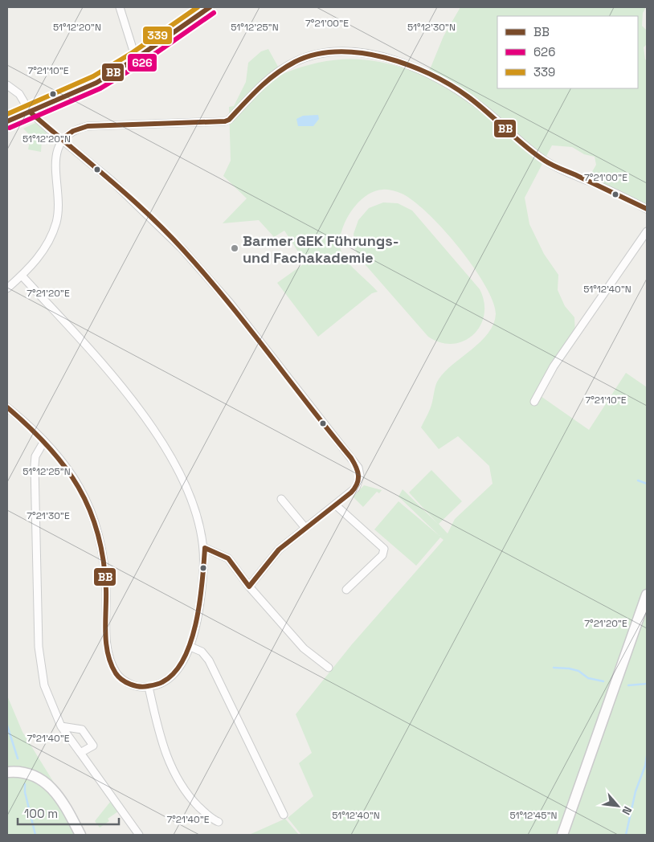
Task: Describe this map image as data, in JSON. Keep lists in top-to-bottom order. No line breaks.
{"places":["Barmer GEK Führungs- und Fachakademie"],"lines":["transit line BB","transit line 339","transit line 626"],"legend":["BB","626","339"],"scale_bar":"100 m","north":"bottom right","coordinates":["7°21'00\"E","51°12'20\"N","51°12'25\"N","51°12'30\"N","7°21'10\"E","51°12'40\"N","7°21'20\"E","7°21'30\"E","7°21'40\"E","51°12'45\"N"]}
